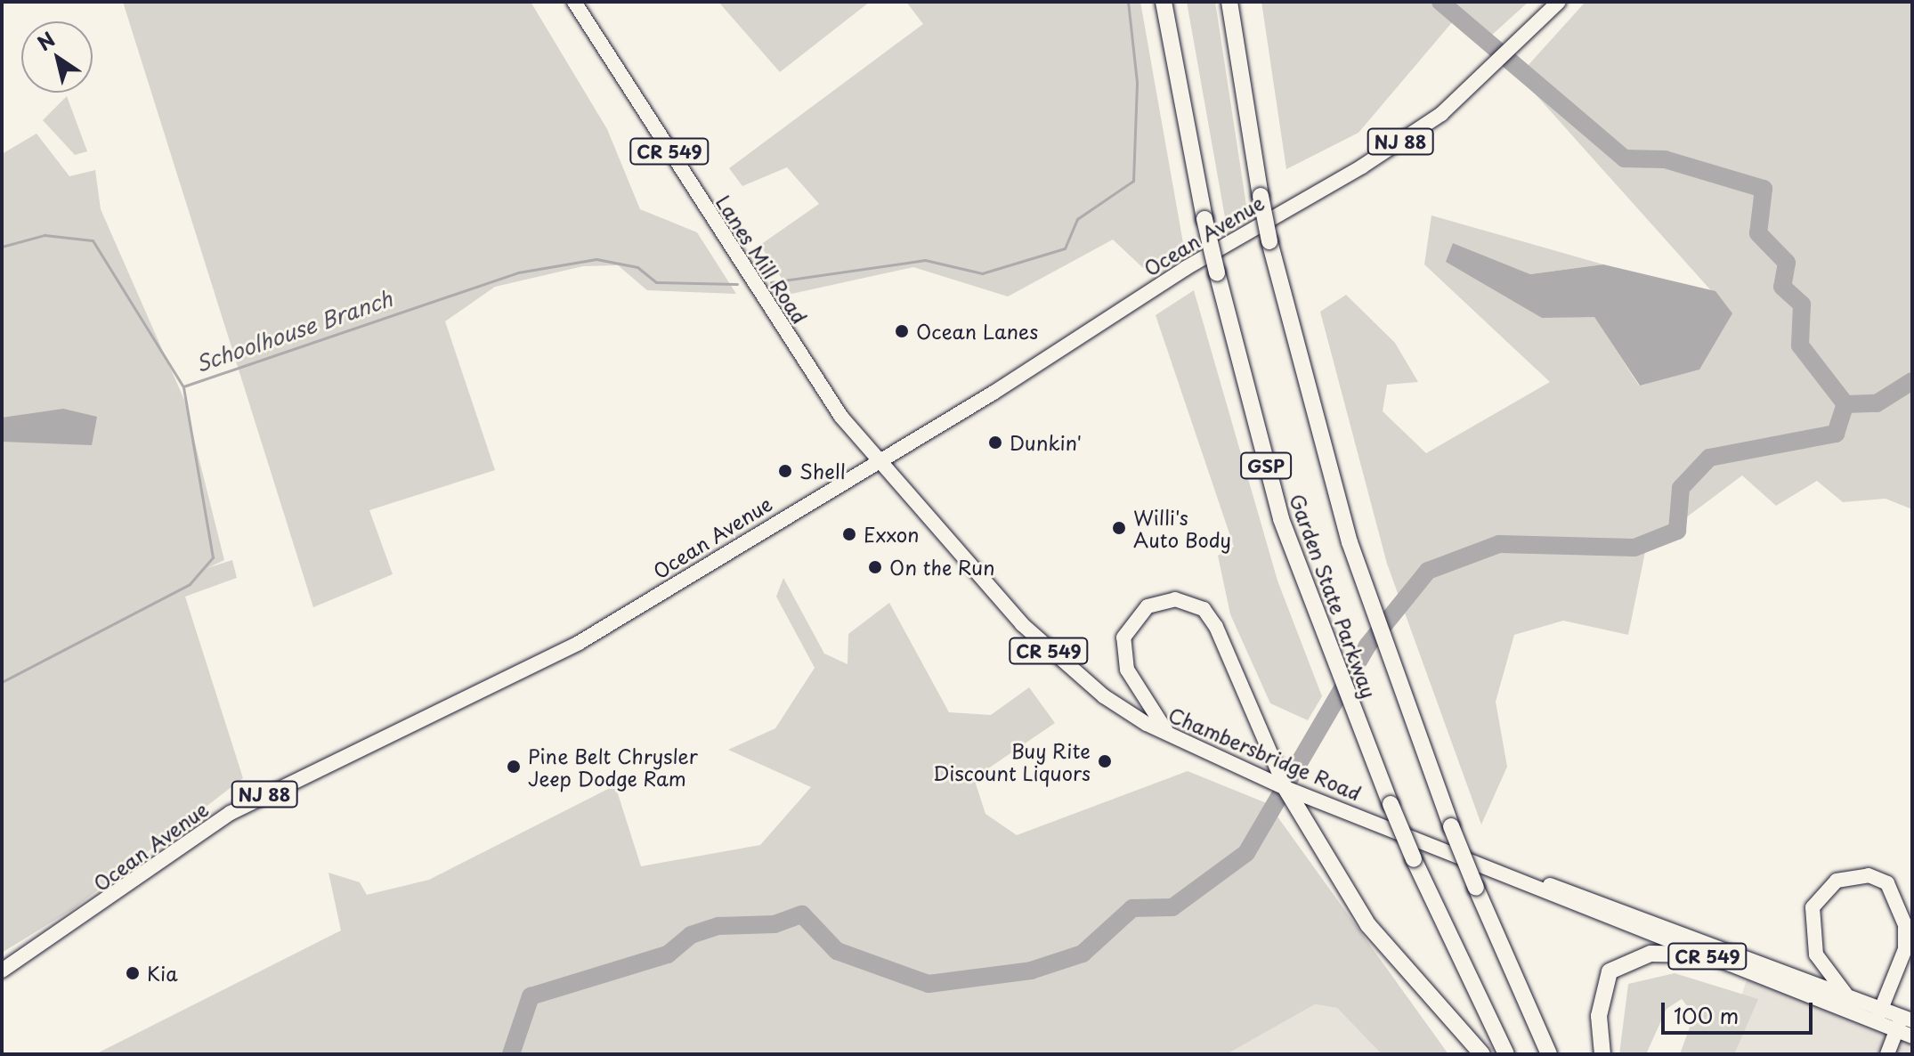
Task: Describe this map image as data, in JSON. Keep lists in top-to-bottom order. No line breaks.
{"streets":{"highway":["GSP","Garden State Parkway"],"main road":["NJ 88","CR 549","Ocean Avenue","Lanes Mill Road","Chambersbridge Road"]},"crossings":[["Ocean Avenue","Lanes Mill Road"],["Ocean Avenue","Chambersbridge Road"],["Lanes Mill Road","Chambersbridge Road"]],"water":["Schoolhouse Branch"],"places":["Ocean Lanes","Dunkin'","Shell","Willi's Auto Body","Exxon","On the Run","Buy Rite Discount Liquors","Pine Belt Chrysler Jeep Dodge Ram","Kia"],"scale_bar":"100 m","north":"top left"}
